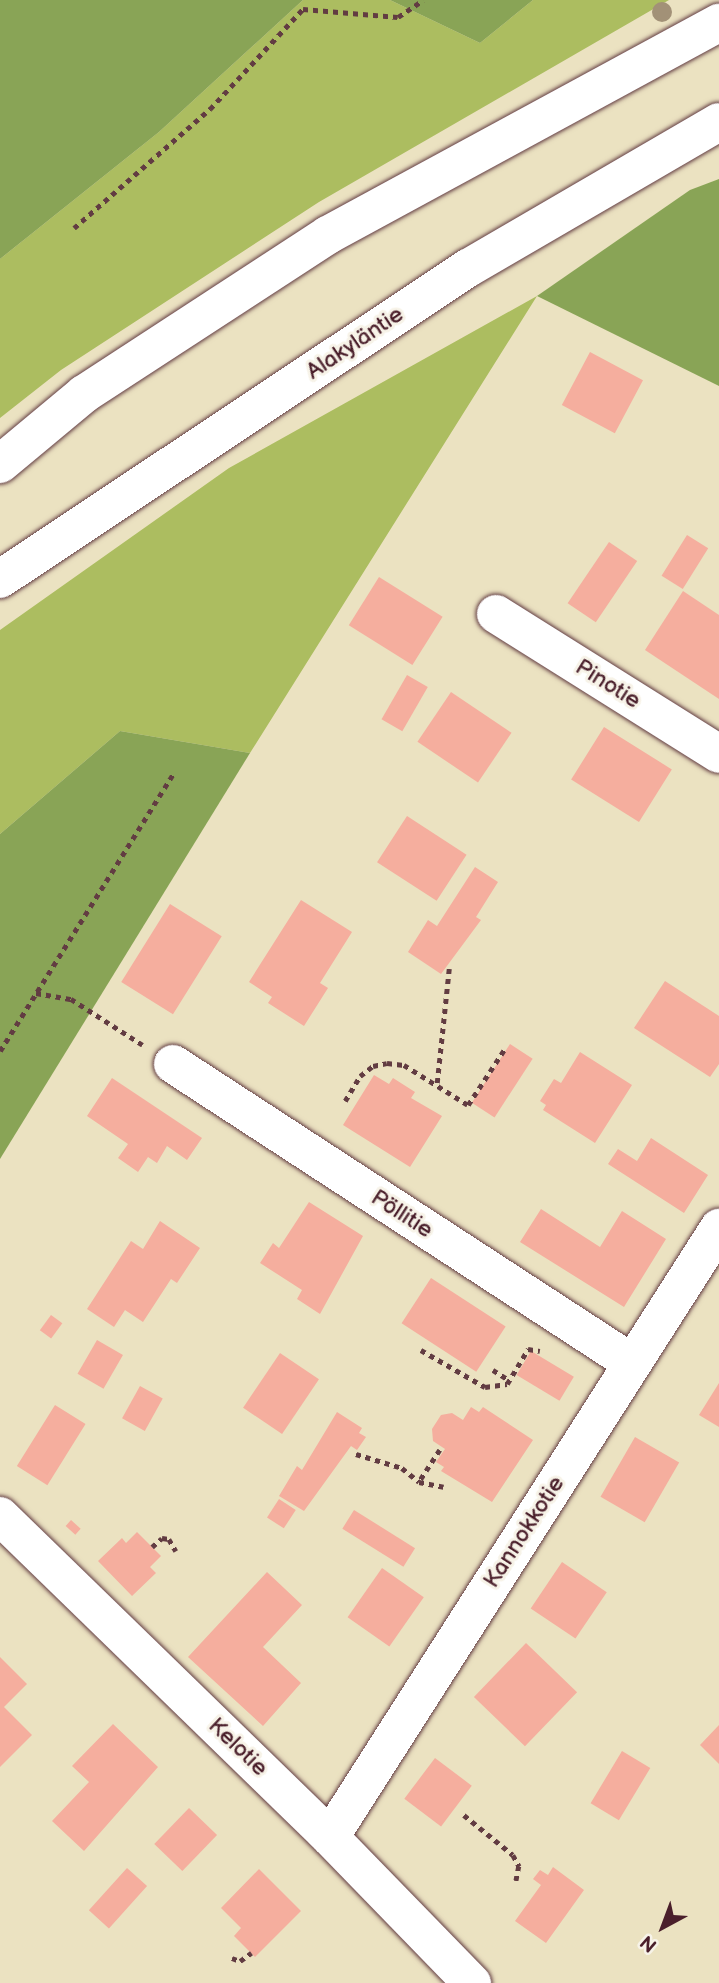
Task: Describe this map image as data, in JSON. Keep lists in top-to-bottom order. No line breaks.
{"streets":{"street":["Alakyläntie","Pinotie","Pöllitie","Kannokkotie","Kelotie"]},"crossings":[["Pöllitie","Kannokkotie"],["Kannokkotie","Kelotie"]],"north":"bottom left"}
